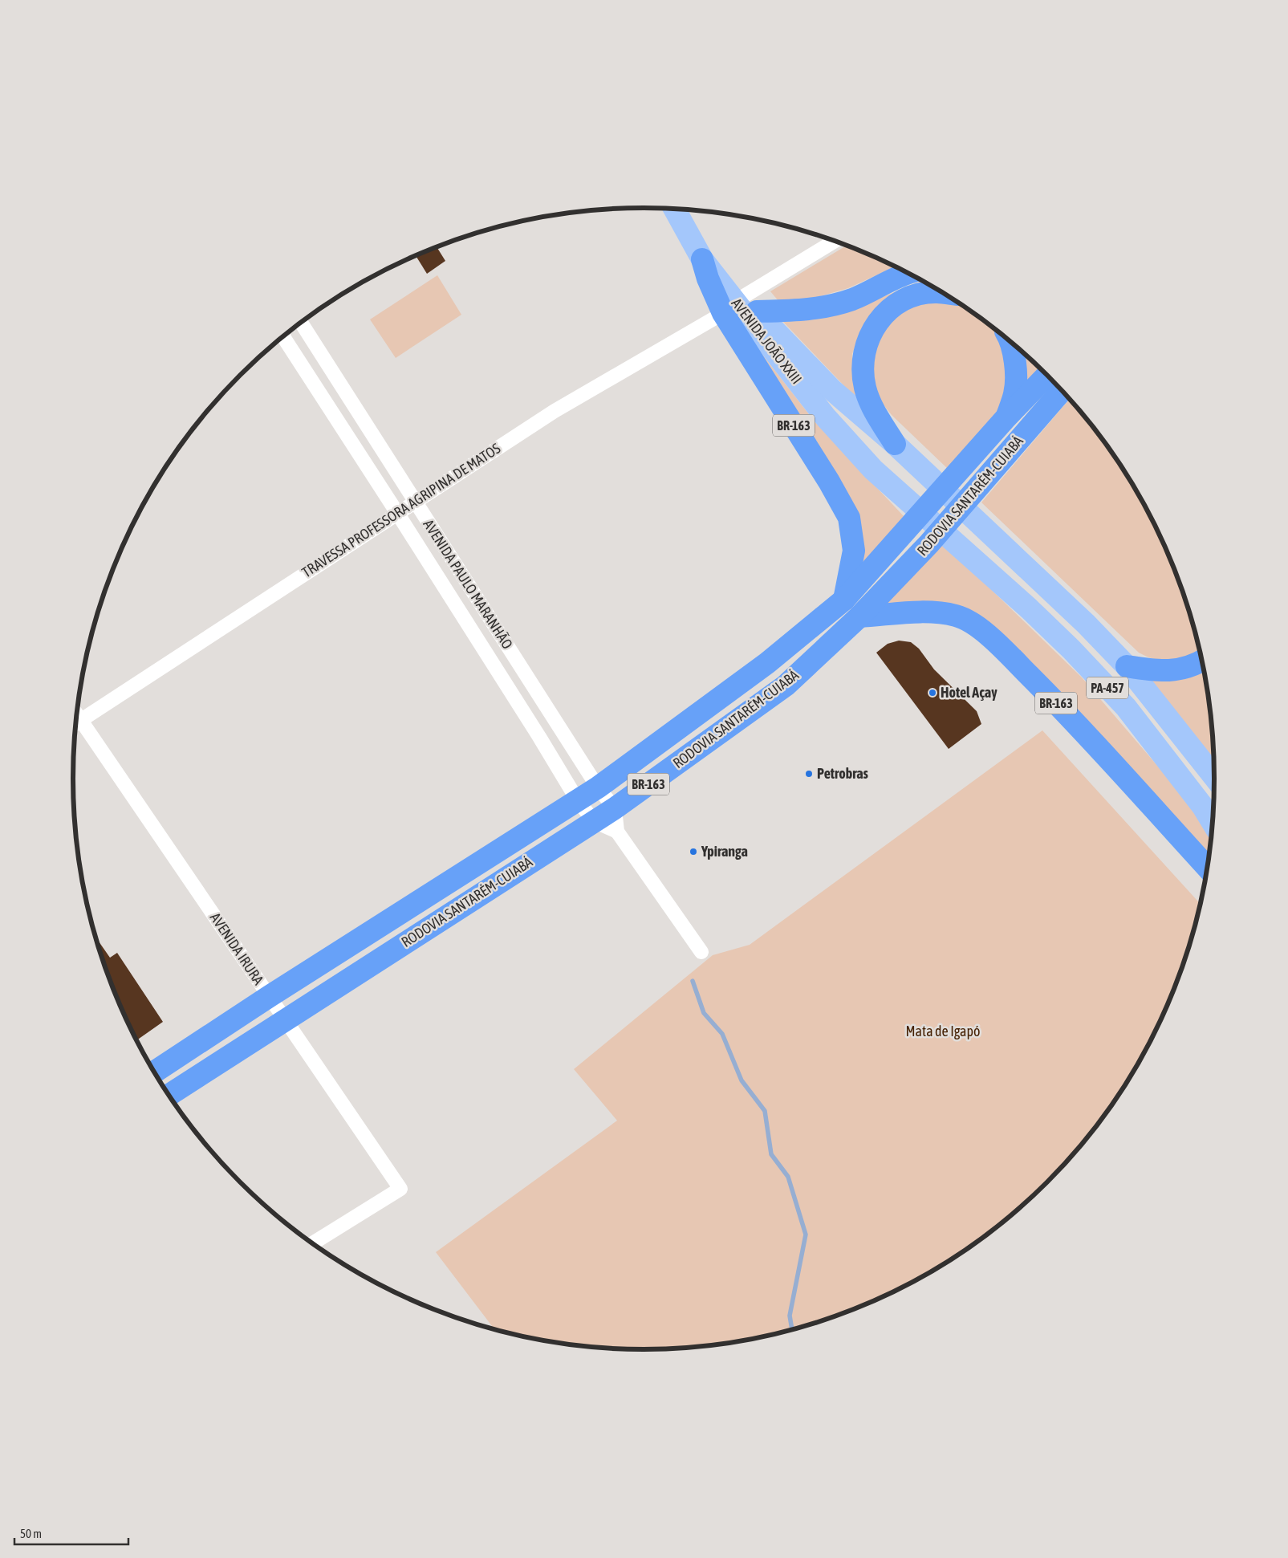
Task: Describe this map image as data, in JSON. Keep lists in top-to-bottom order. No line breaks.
{"streets":{"highway":["BR-163","RODOVIA SANTARÉM-CUIABÁ"],"main road":["AVENIDA JOÃO XXIII","PA-457"],"street":["TRAVESSA PROFESSORA AGRIPINA DE MATOS","AVENIDA PAULO MARANHÃO","AVENIDA IRURA"]},"crossings":[["AVENIDA JOÃO XXIII","BR-163"],["AVENIDA JOÃO XXIII","TRAVESSA PROFESSORA AGRIPINA DE MATOS"],["BR-163","RODOVIA SANTARÉM-CUIABÁ"],["BR-163","TRAVESSA PROFESSORA AGRIPINA DE MATOS"],["RODOVIA SANTARÉM-CUIABÁ","AVENIDA PAULO MARANHÃO"],["RODOVIA SANTARÉM-CUIABÁ","AVENIDA IRURA"],["TRAVESSA PROFESSORA AGRIPINA DE MATOS","AVENIDA PAULO MARANHÃO"],["TRAVESSA PROFESSORA AGRIPINA DE MATOS","AVENIDA IRURA"]],"parks":["Mata de Igapó"],"places":["Hotel Açay","Petrobras","Ypiranga"],"scale_bar":"50 m"}
